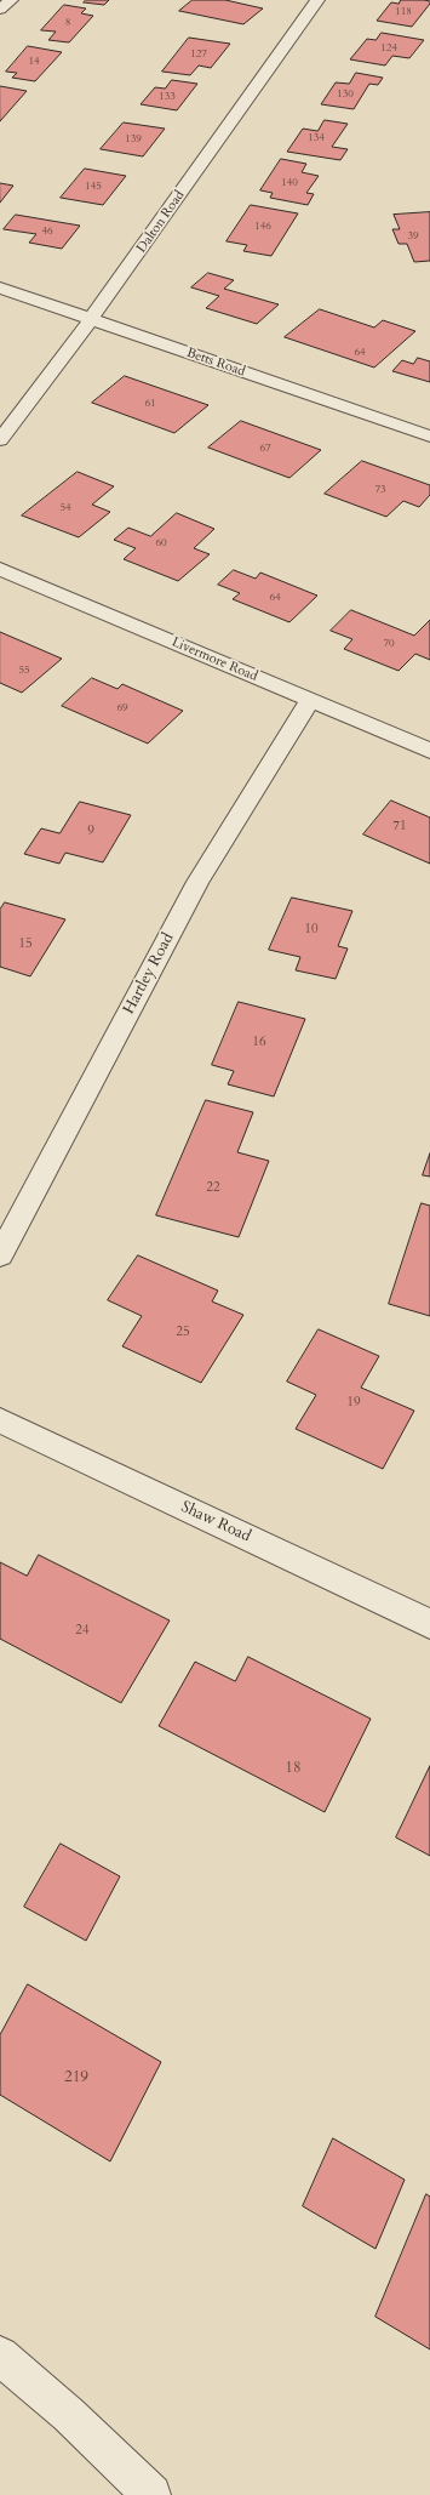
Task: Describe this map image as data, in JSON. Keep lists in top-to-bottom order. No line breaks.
{"streets":{"street":["Dalton Road","Betts Road","Livermore Road","Hartley Road","Shaw Road"]},"crossings":[["Dalton Road","Betts Road"],["Livermore Road","Hartley Road"]],"house_numbers":["118","8","124","127","14","130","133","134","139","140","145","146","46","39","64","61","67","73","54","60","64","70","55","69","71","9","10","15","16","22","25","19","24","18","219"]}
